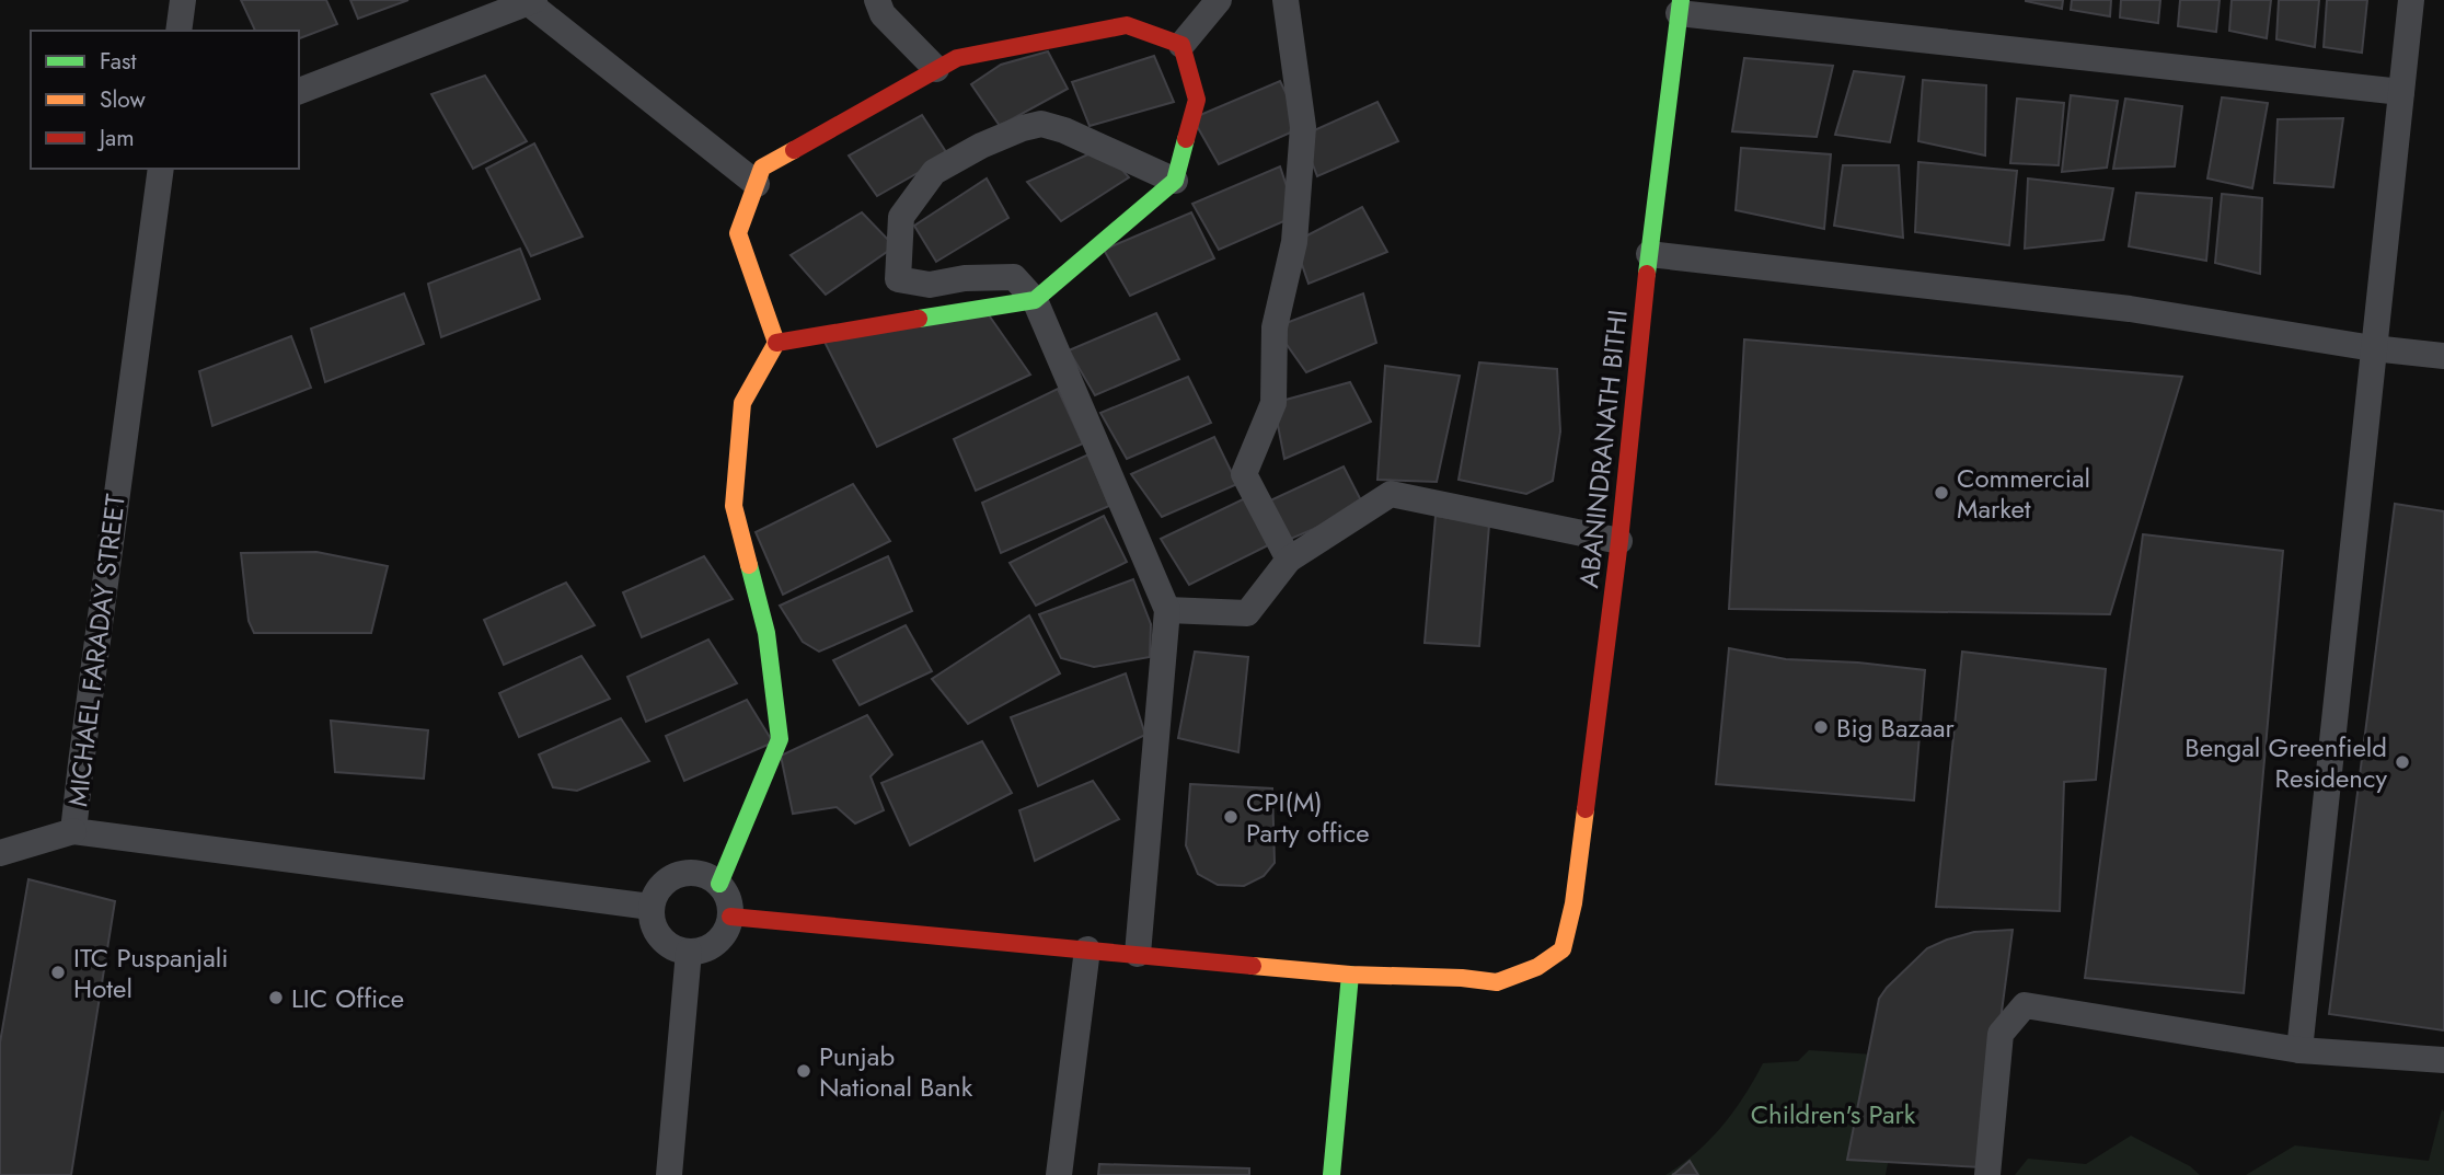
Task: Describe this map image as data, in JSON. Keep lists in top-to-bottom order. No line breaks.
{"streets":{"street":["ABANINDRANATH BITHI","MICHAEL FARADAY STREET"]},"parks":["Children's Park"],"places":["Commercial Market","Big Bazaar","Bengal Greenfield Residency","CPI(M) Party office","ITC Puspanjali Hotel","LIC Office","Punjab National Bank"],"legend":["Fast","Slow","Jam"]}
